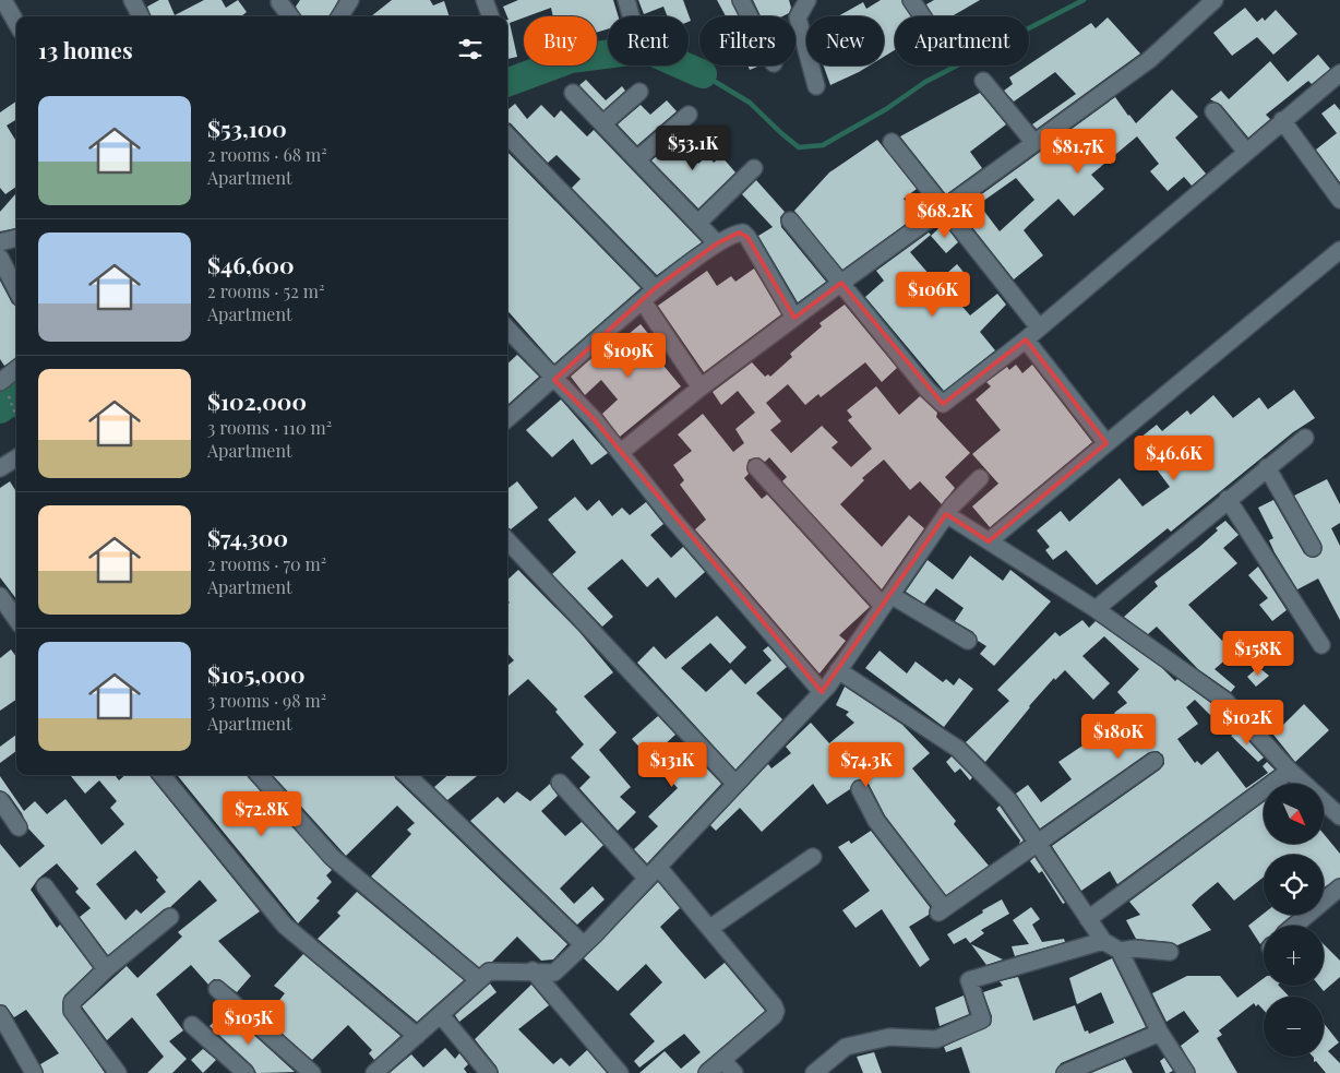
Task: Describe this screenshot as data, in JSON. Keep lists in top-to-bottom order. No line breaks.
{"north":"bottom right","page":{"chip":["Buy","Rent","Filters","New","Apartment"],"heading":"13 homes","list":[{"name":"$53,100","note":"2 rooms · 68 m² · Apartment"},{"name":"$46,600","note":"2 rooms · 52 m² · Apartment"},{"name":"$102,000","note":"3 rooms · 110 m² · Apartment"},{"name":"$74,300","note":"2 rooms · 70 m² · Apartment"},{"name":"$105,000","note":"3 rooms · 98 m² · Apartment"}],"price":["$53.1K","$81.7K","$68.2K","$106K","$109K","$46.6K","$158K","$102K","$180K","$131K","$74.3K","$72.8K","$105K"],"map_buttons":["+","−"]}}
